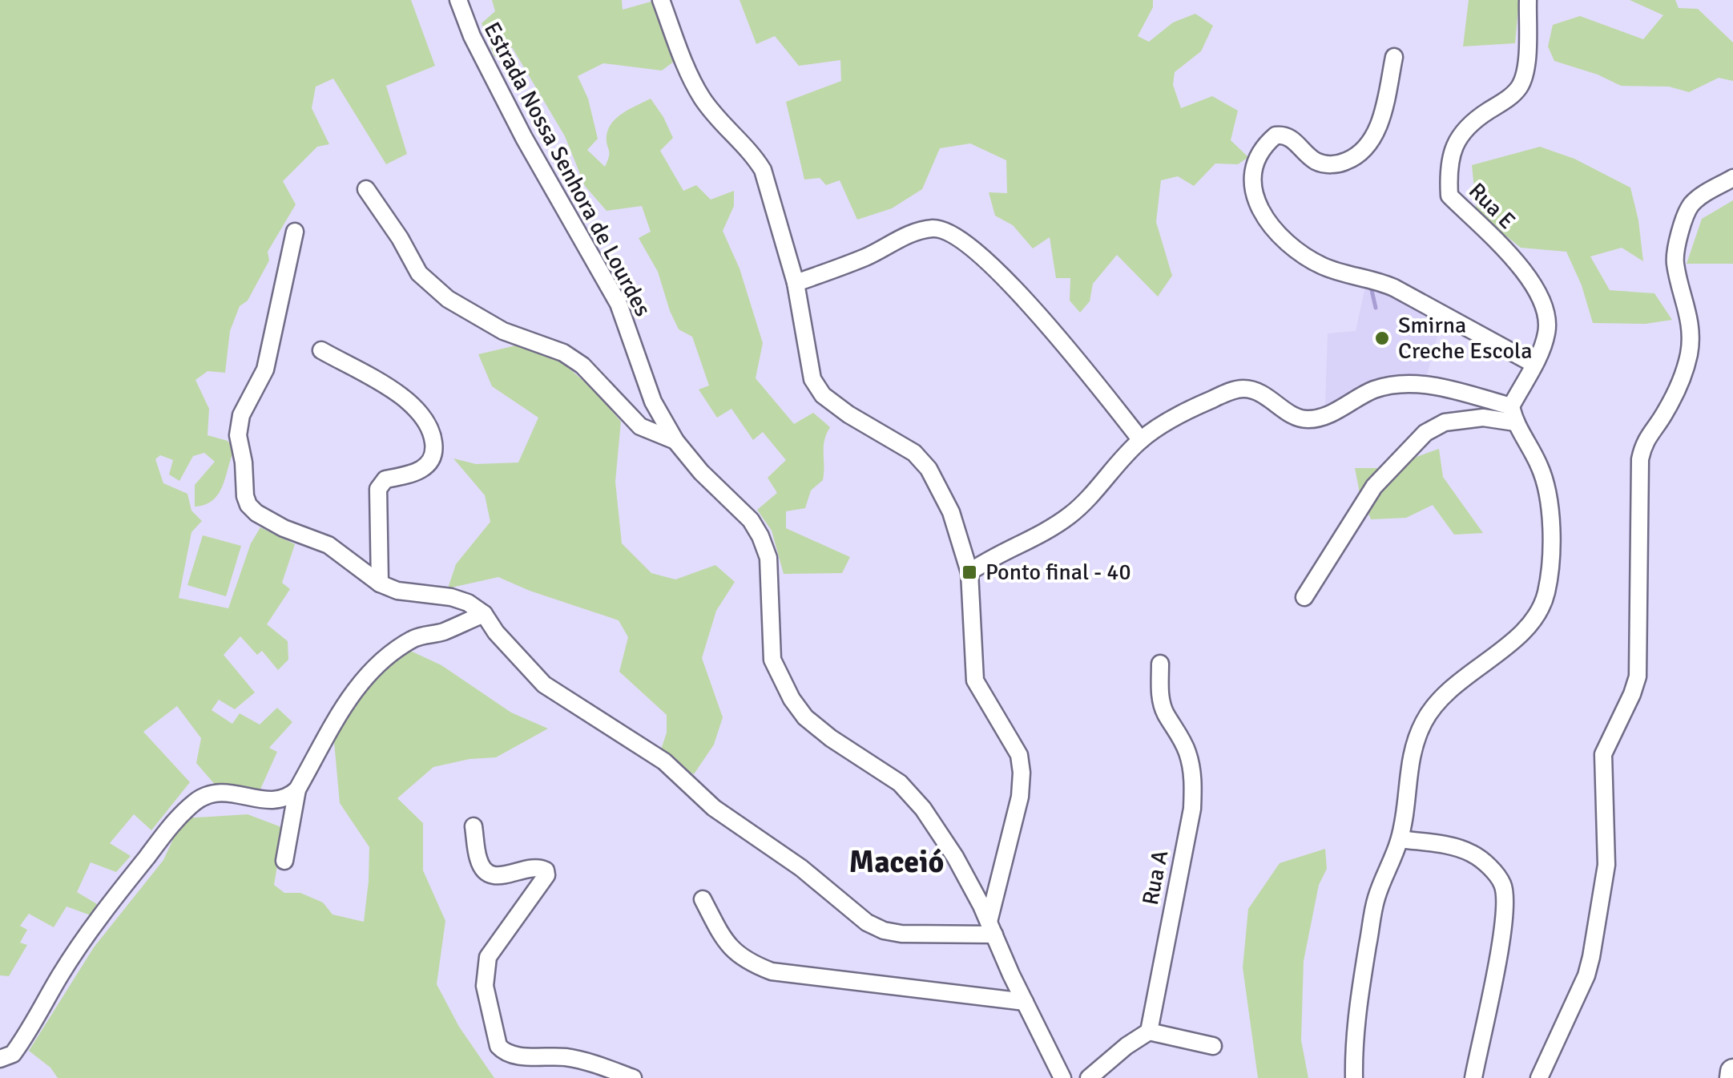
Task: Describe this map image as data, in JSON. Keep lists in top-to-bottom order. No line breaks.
{"streets":{"street":["Estrada Nossa Senhora de Lourdes","Rua E","Rua A"]},"districts":["Maceió"],"places":{"other":["Smirna Creche Escola"],"transit":["Ponto final - 40"]}}
